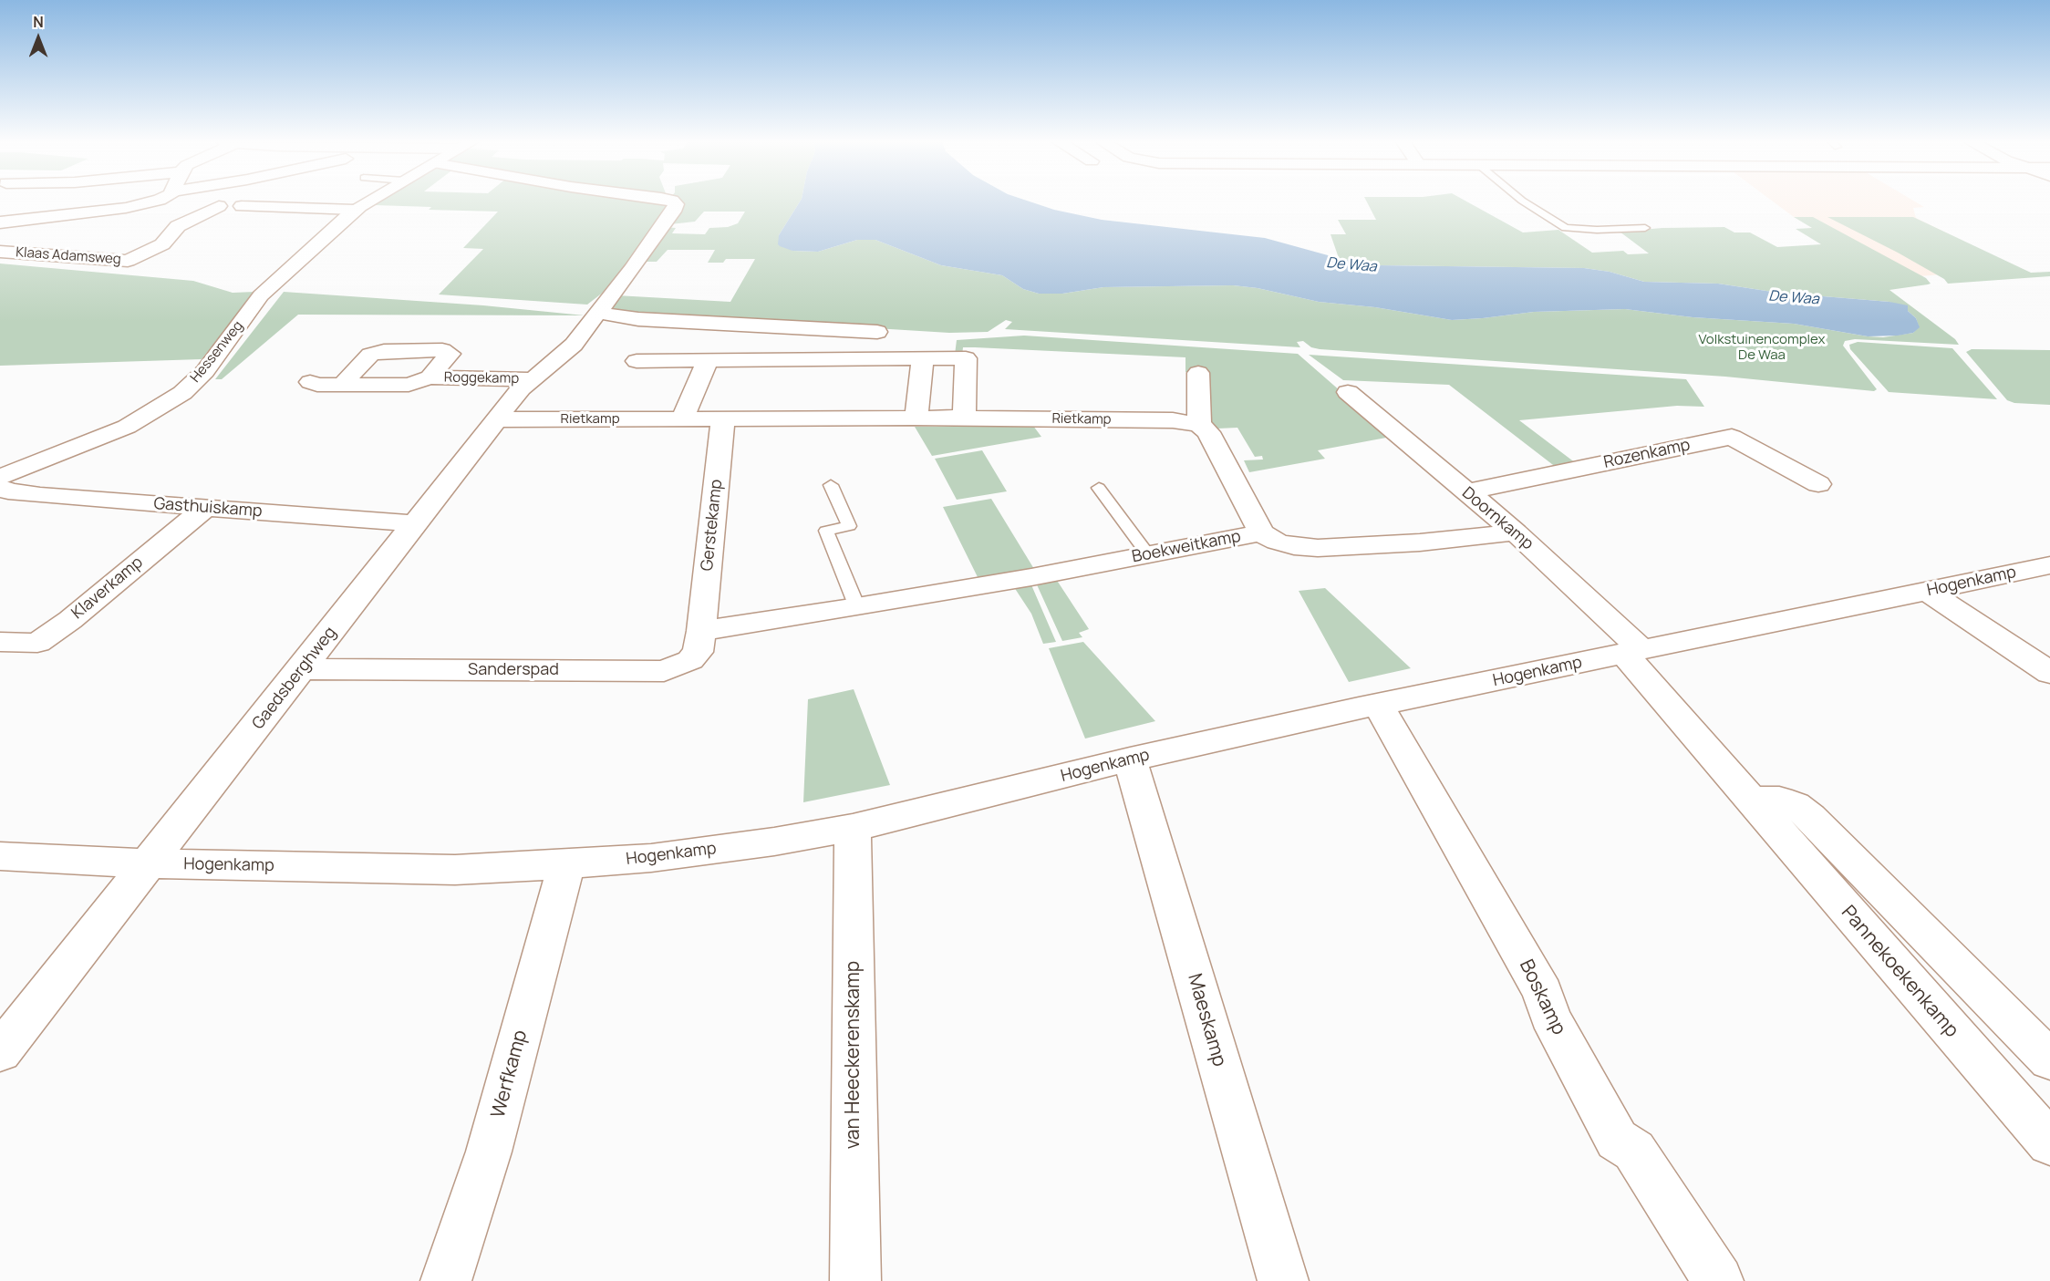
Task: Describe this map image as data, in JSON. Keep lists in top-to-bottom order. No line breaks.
{"streets":{"street":["Klaas Adamsweg","Hessenweg","Roggekamp","Rietkamp","Rozenkamp","Gasthuiskamp","Doornkamp","Gerstekamp","Boekweitkamp","Hogenkamp","Klaverkamp","Sanderspad","Gaedsberghweg","Pannekoekenkamp","Boskamp","Maeskamp","van Heeckerenskamp","Werfkamp"]},"crossings":[["Roggekamp","Gaedsberghweg"],["Rietkamp","Gerstekamp"],["Rietkamp","Gaedsberghweg"],["Rozenkamp","Doornkamp"],["Gasthuiskamp","Klaverkamp"],["Gasthuiskamp","Gaedsberghweg"],["Doornkamp","Boekweitkamp"],["Doornkamp","Hogenkamp"],["Doornkamp","Pannekoekenkamp"],["Gerstekamp","Boekweitkamp"],["Gerstekamp","Sanderspad"],["Boekweitkamp","Sanderspad"],["Hogenkamp","Gaedsberghweg"],["Hogenkamp","Pannekoekenkamp"],["Hogenkamp","Boskamp"],["Hogenkamp","Maeskamp"],["Hogenkamp","van Heeckerenskamp"],["Hogenkamp","Werfkamp"],["Sanderspad","Gaedsberghweg"]],"water":["De Waa"],"parks":["Volkstuinencomplex De Waa"],"north":"top"}
